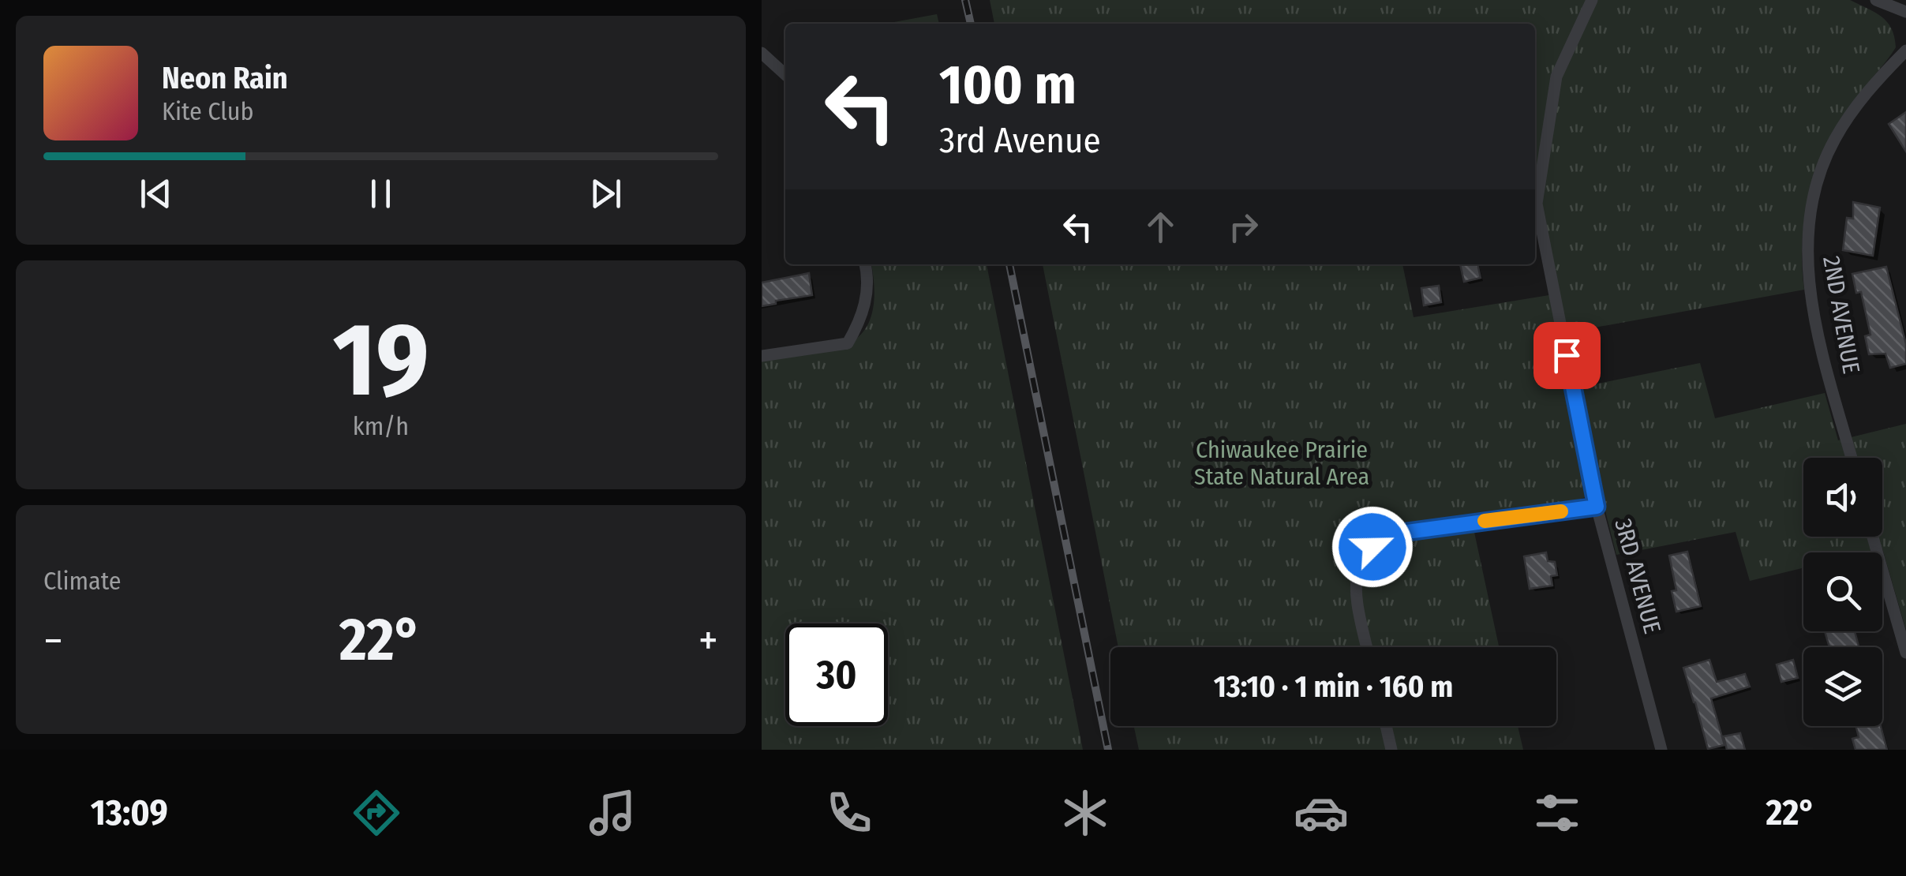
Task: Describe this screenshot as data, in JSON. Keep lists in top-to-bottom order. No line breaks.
{"streets":{"street":["2ND AVENUE","3RD AVENUE"]},"parks":["Chiwaukee Prairie State Natural Area"],"page":{"turn":["100 m","3rd Avenue"],"song":["Neon Rain","Kite Club"],"tile":[["19","km/h"],"Climate"],"heat":["−","22°","+"],"limit":"30","trip":"13:10 · 1 min · 160 m","tabs":["13:09","22°"]}}
